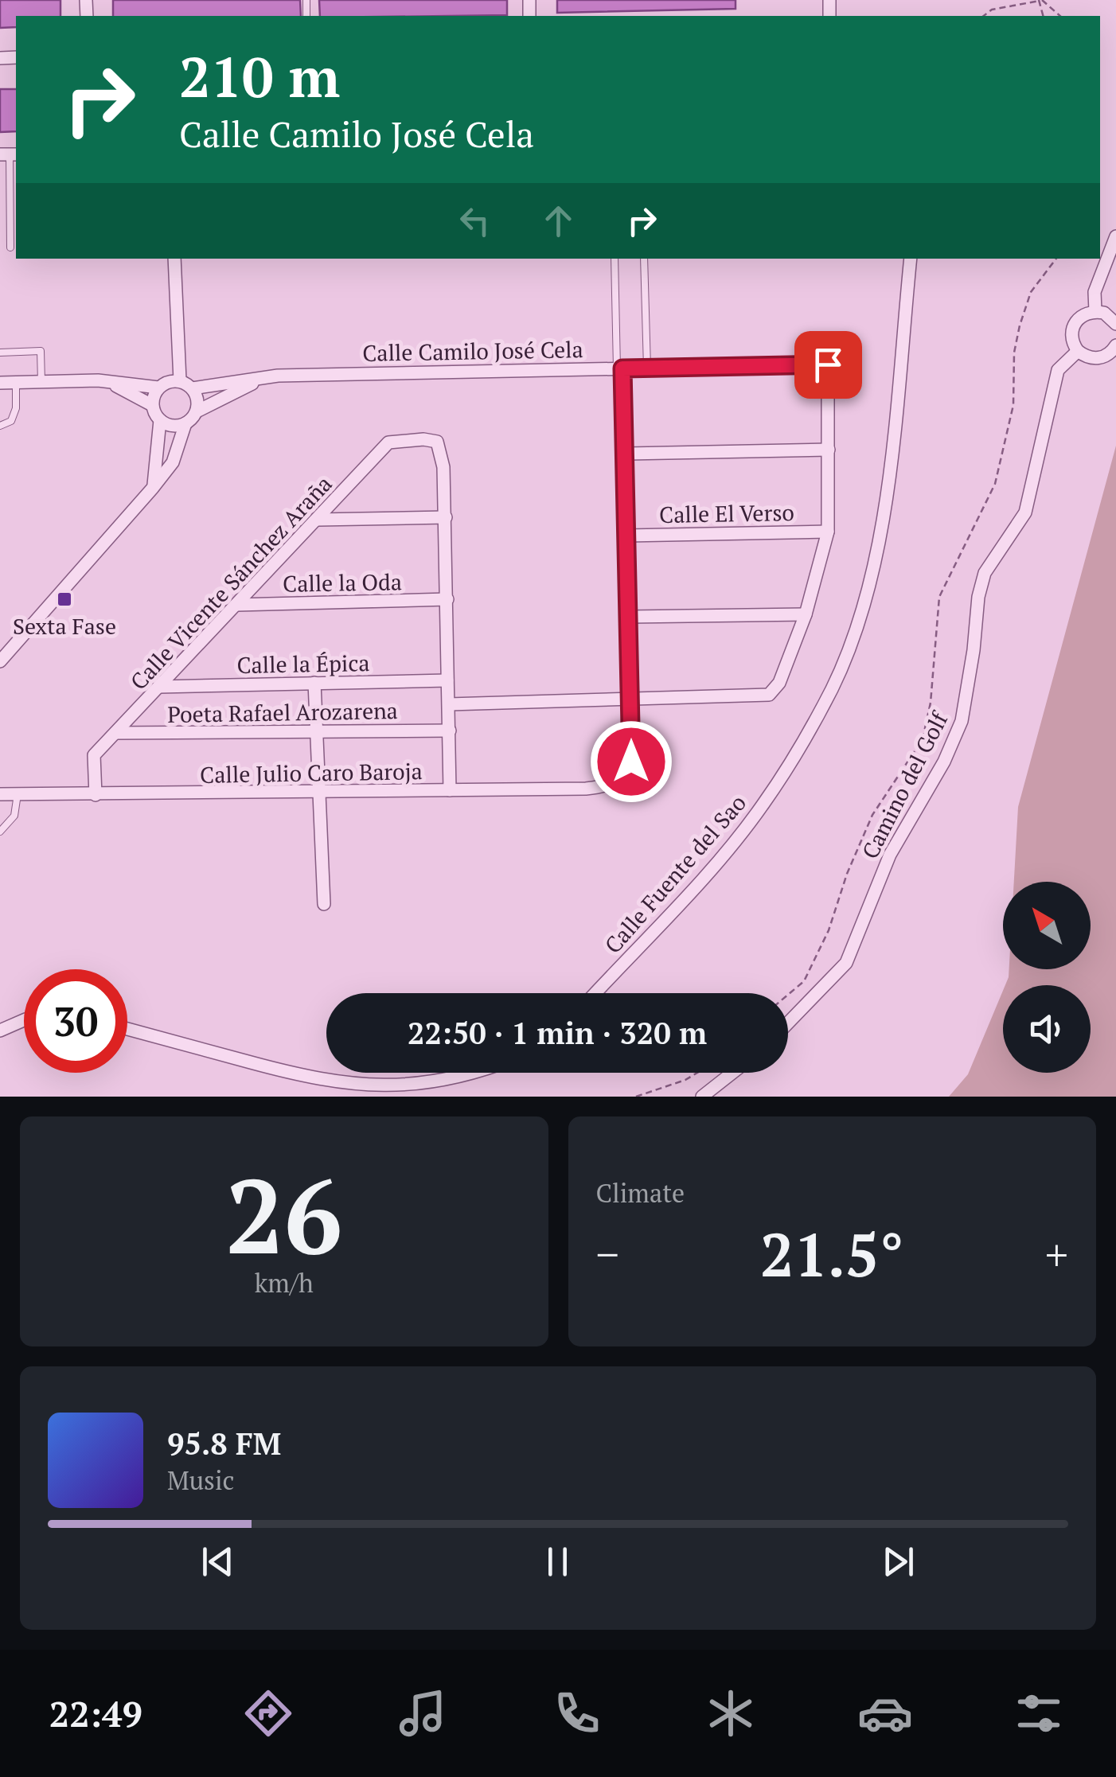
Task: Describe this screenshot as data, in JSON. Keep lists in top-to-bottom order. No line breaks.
{"streets":{"street":["Calle Camilo José Cela","Calle El Verso","Calle Vicente Sánchez Araña","Calle la Oda","Calle la Épica","Poeta Rafael Arozarena","Calle Julio Caro Baroja","Camino del Golf","Calle Fuente del Sao"]},"crossings":[["Calle Vicente Sánchez Araña","Calle la Oda"],["Calle Vicente Sánchez Araña","Calle la Épica"],["Calle Vicente Sánchez Araña","Poeta Rafael Arozarena"],["Calle Vicente Sánchez Araña","Calle Julio Caro Baroja"]],"places":{"transit":["Sexta Fase"]},"north":"top left","page":{"turn":["210 m","Calle Camilo José Cela"],"limit":"30","trip":"22:50 · 1 min · 320 m","tile":[["26","km/h"],"Climate"],"heat":["−","21.5°","+"],"song":["95.8 FM","Music"],"tabs":"22:49"}}
